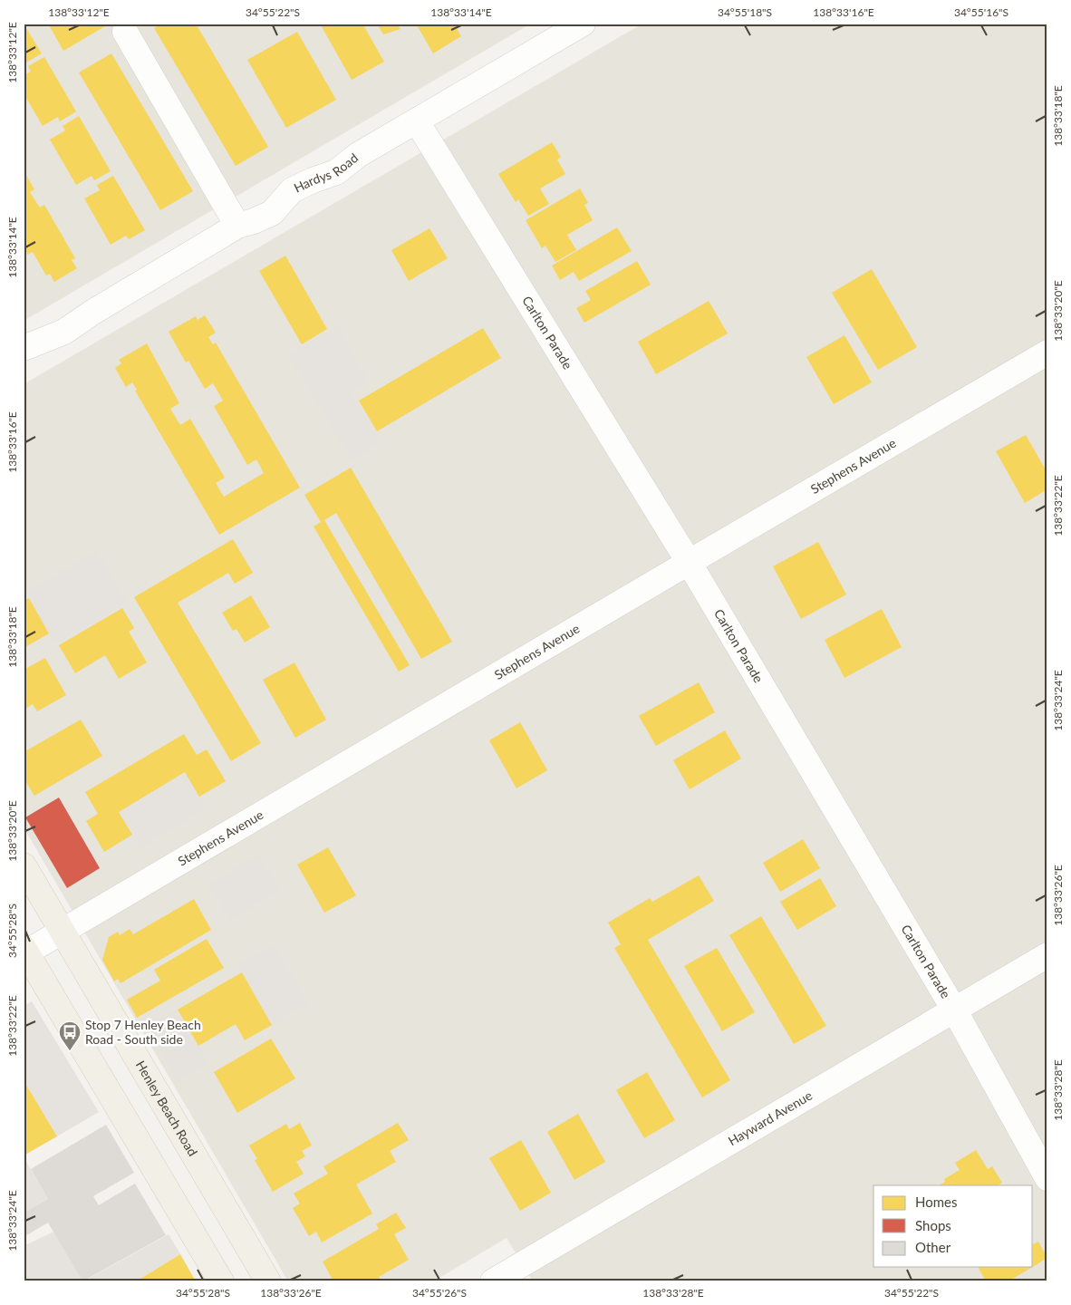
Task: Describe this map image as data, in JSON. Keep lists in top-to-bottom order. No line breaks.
{"streets":{"main road":["Henley Beach Road"],"street":["Hardys Road","Carlton Parade","Stephens Avenue","Hayward Avenue"]},"crossings":[["Hardys Road","Carlton Parade"],["Carlton Parade","Stephens Avenue"],["Carlton Parade","Hayward Avenue"],["Stephens Avenue","Henley Beach Road"]],"places":{"bus stop":["Stop 7 Henley Beach Road - South side"]},"legend":["Homes","Shops","Other"],"coordinates":["138°33'12\"E","34°55'22\"S","138°33'14\"E","34°55'18\"S","138°33'16\"E","34°55'16\"S","138°33'18\"E","138°33'20\"E","138°33'22\"E","138°33'24\"E","138°33'26\"E","34°55'28\"S","138°33'28\"E","34°55'26\"S"]}
